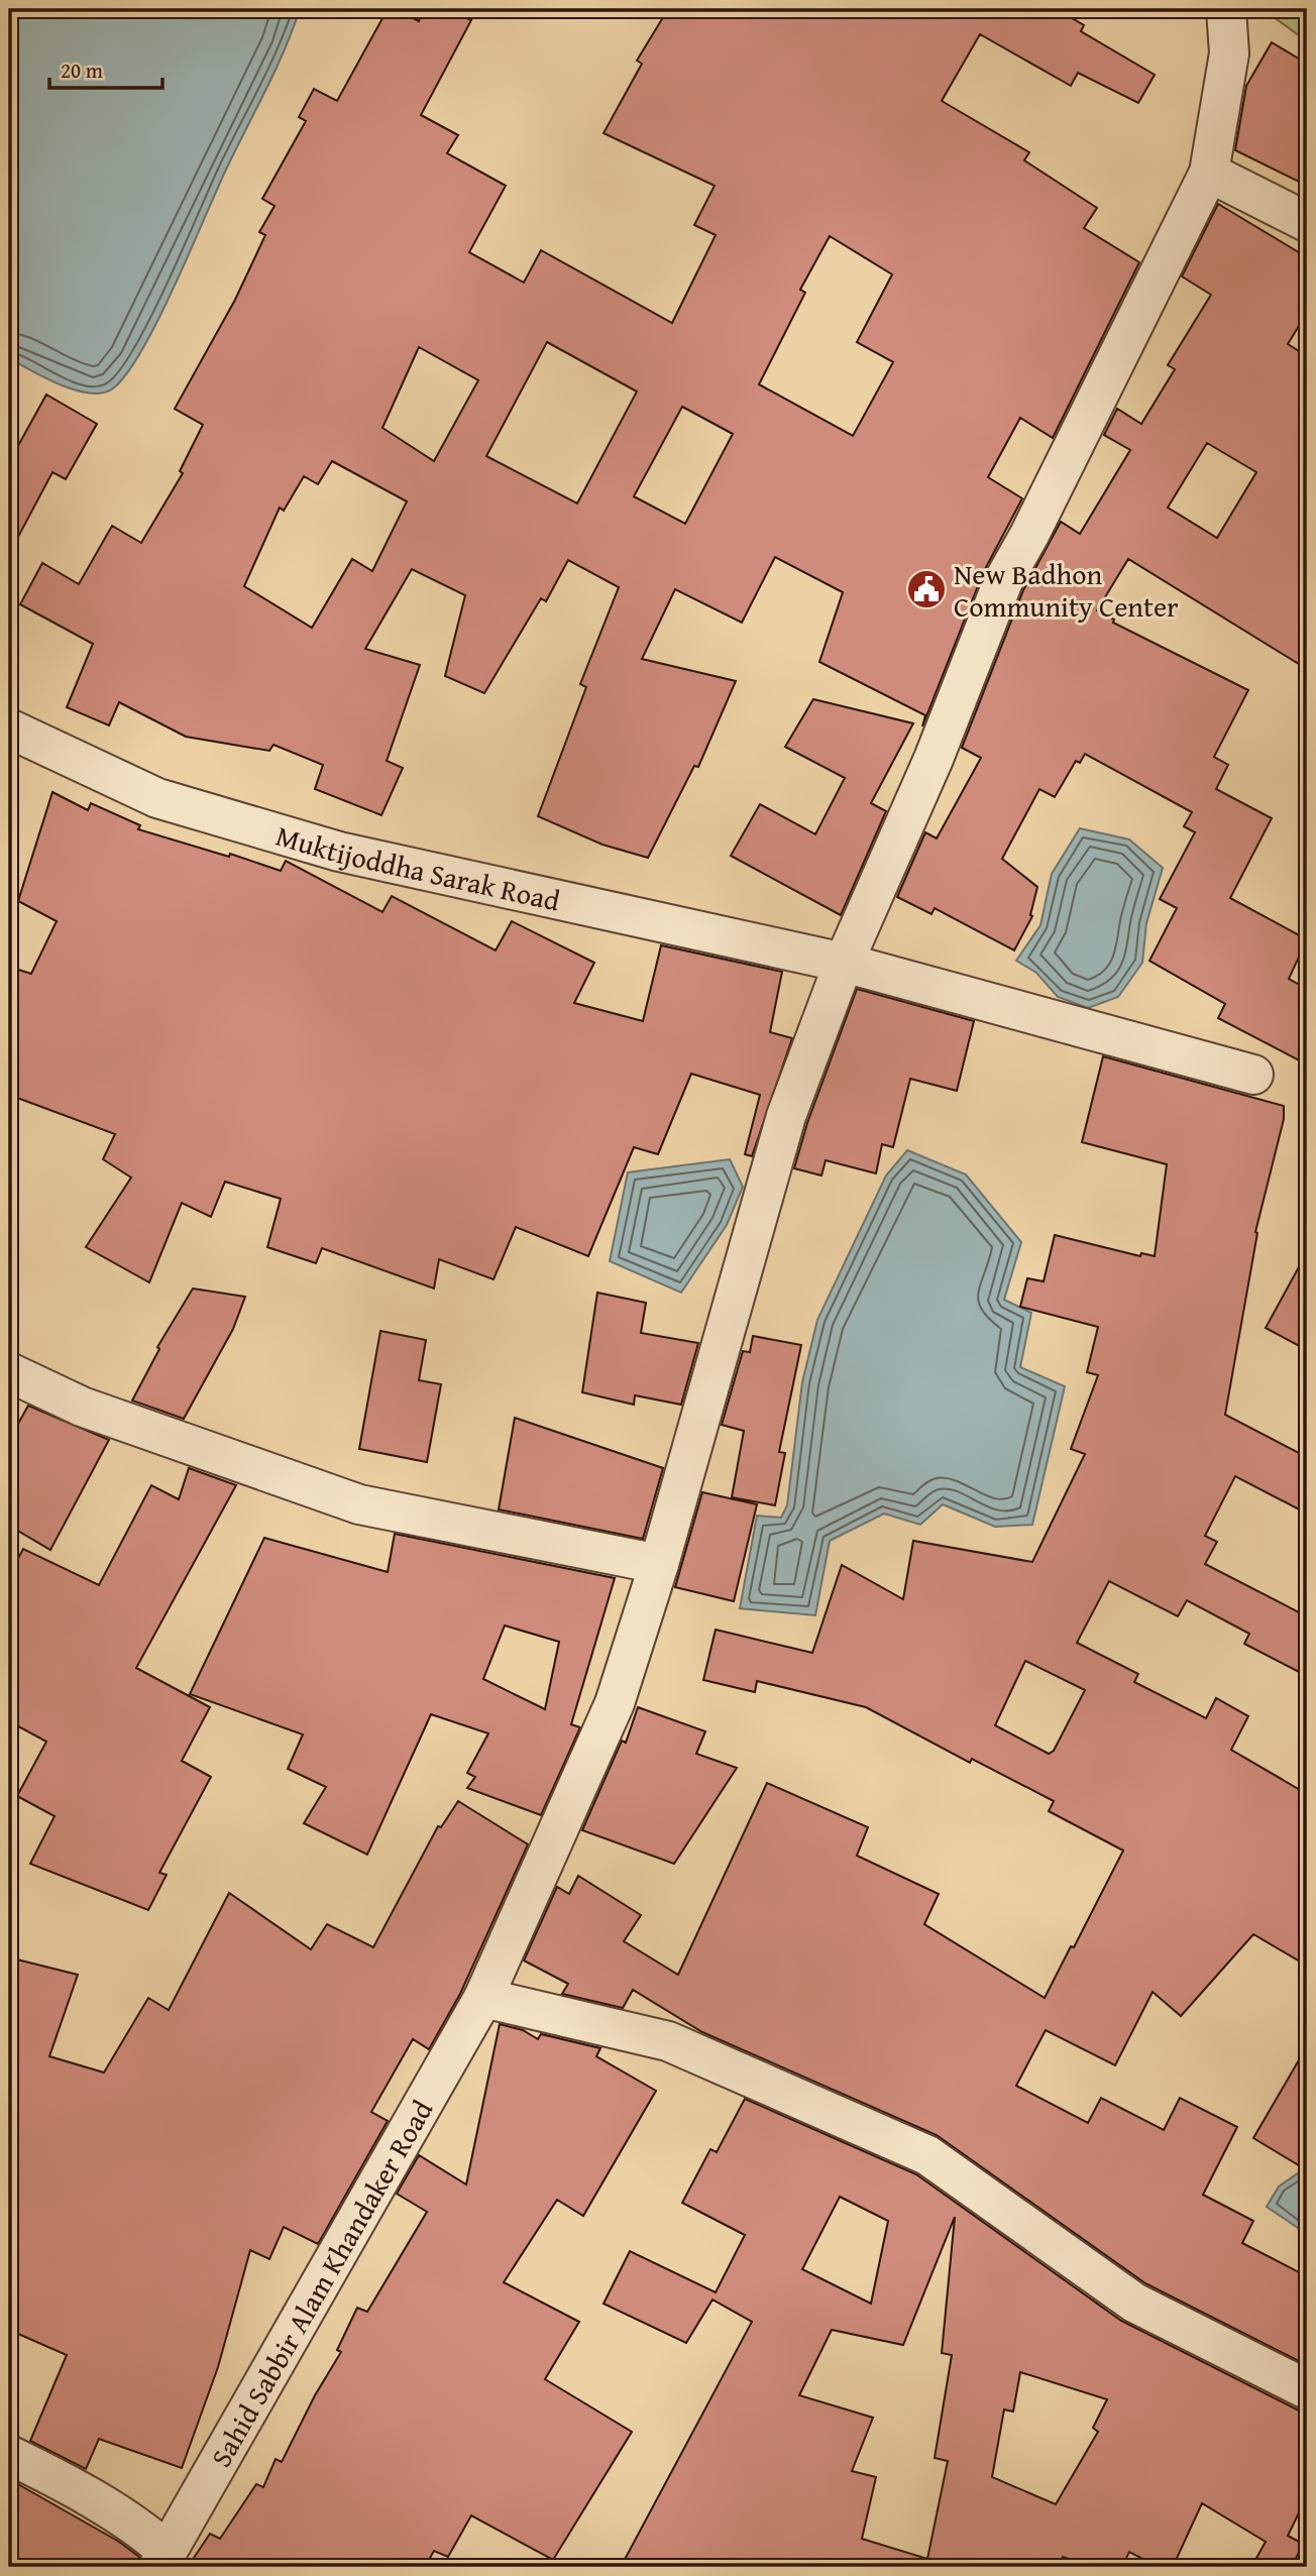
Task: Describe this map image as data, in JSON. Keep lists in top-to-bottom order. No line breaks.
{"streets":{"street":["Muktijoddha Sarak Road","Sahid Sabbir Alam Khandaker Road"]},"crossings":[["Muktijoddha Sarak Road","Sahid Sabbir Alam Khandaker Road"]],"places":{"public building":["New Badhon Community Center"]},"scale_bar":"20 m"}
